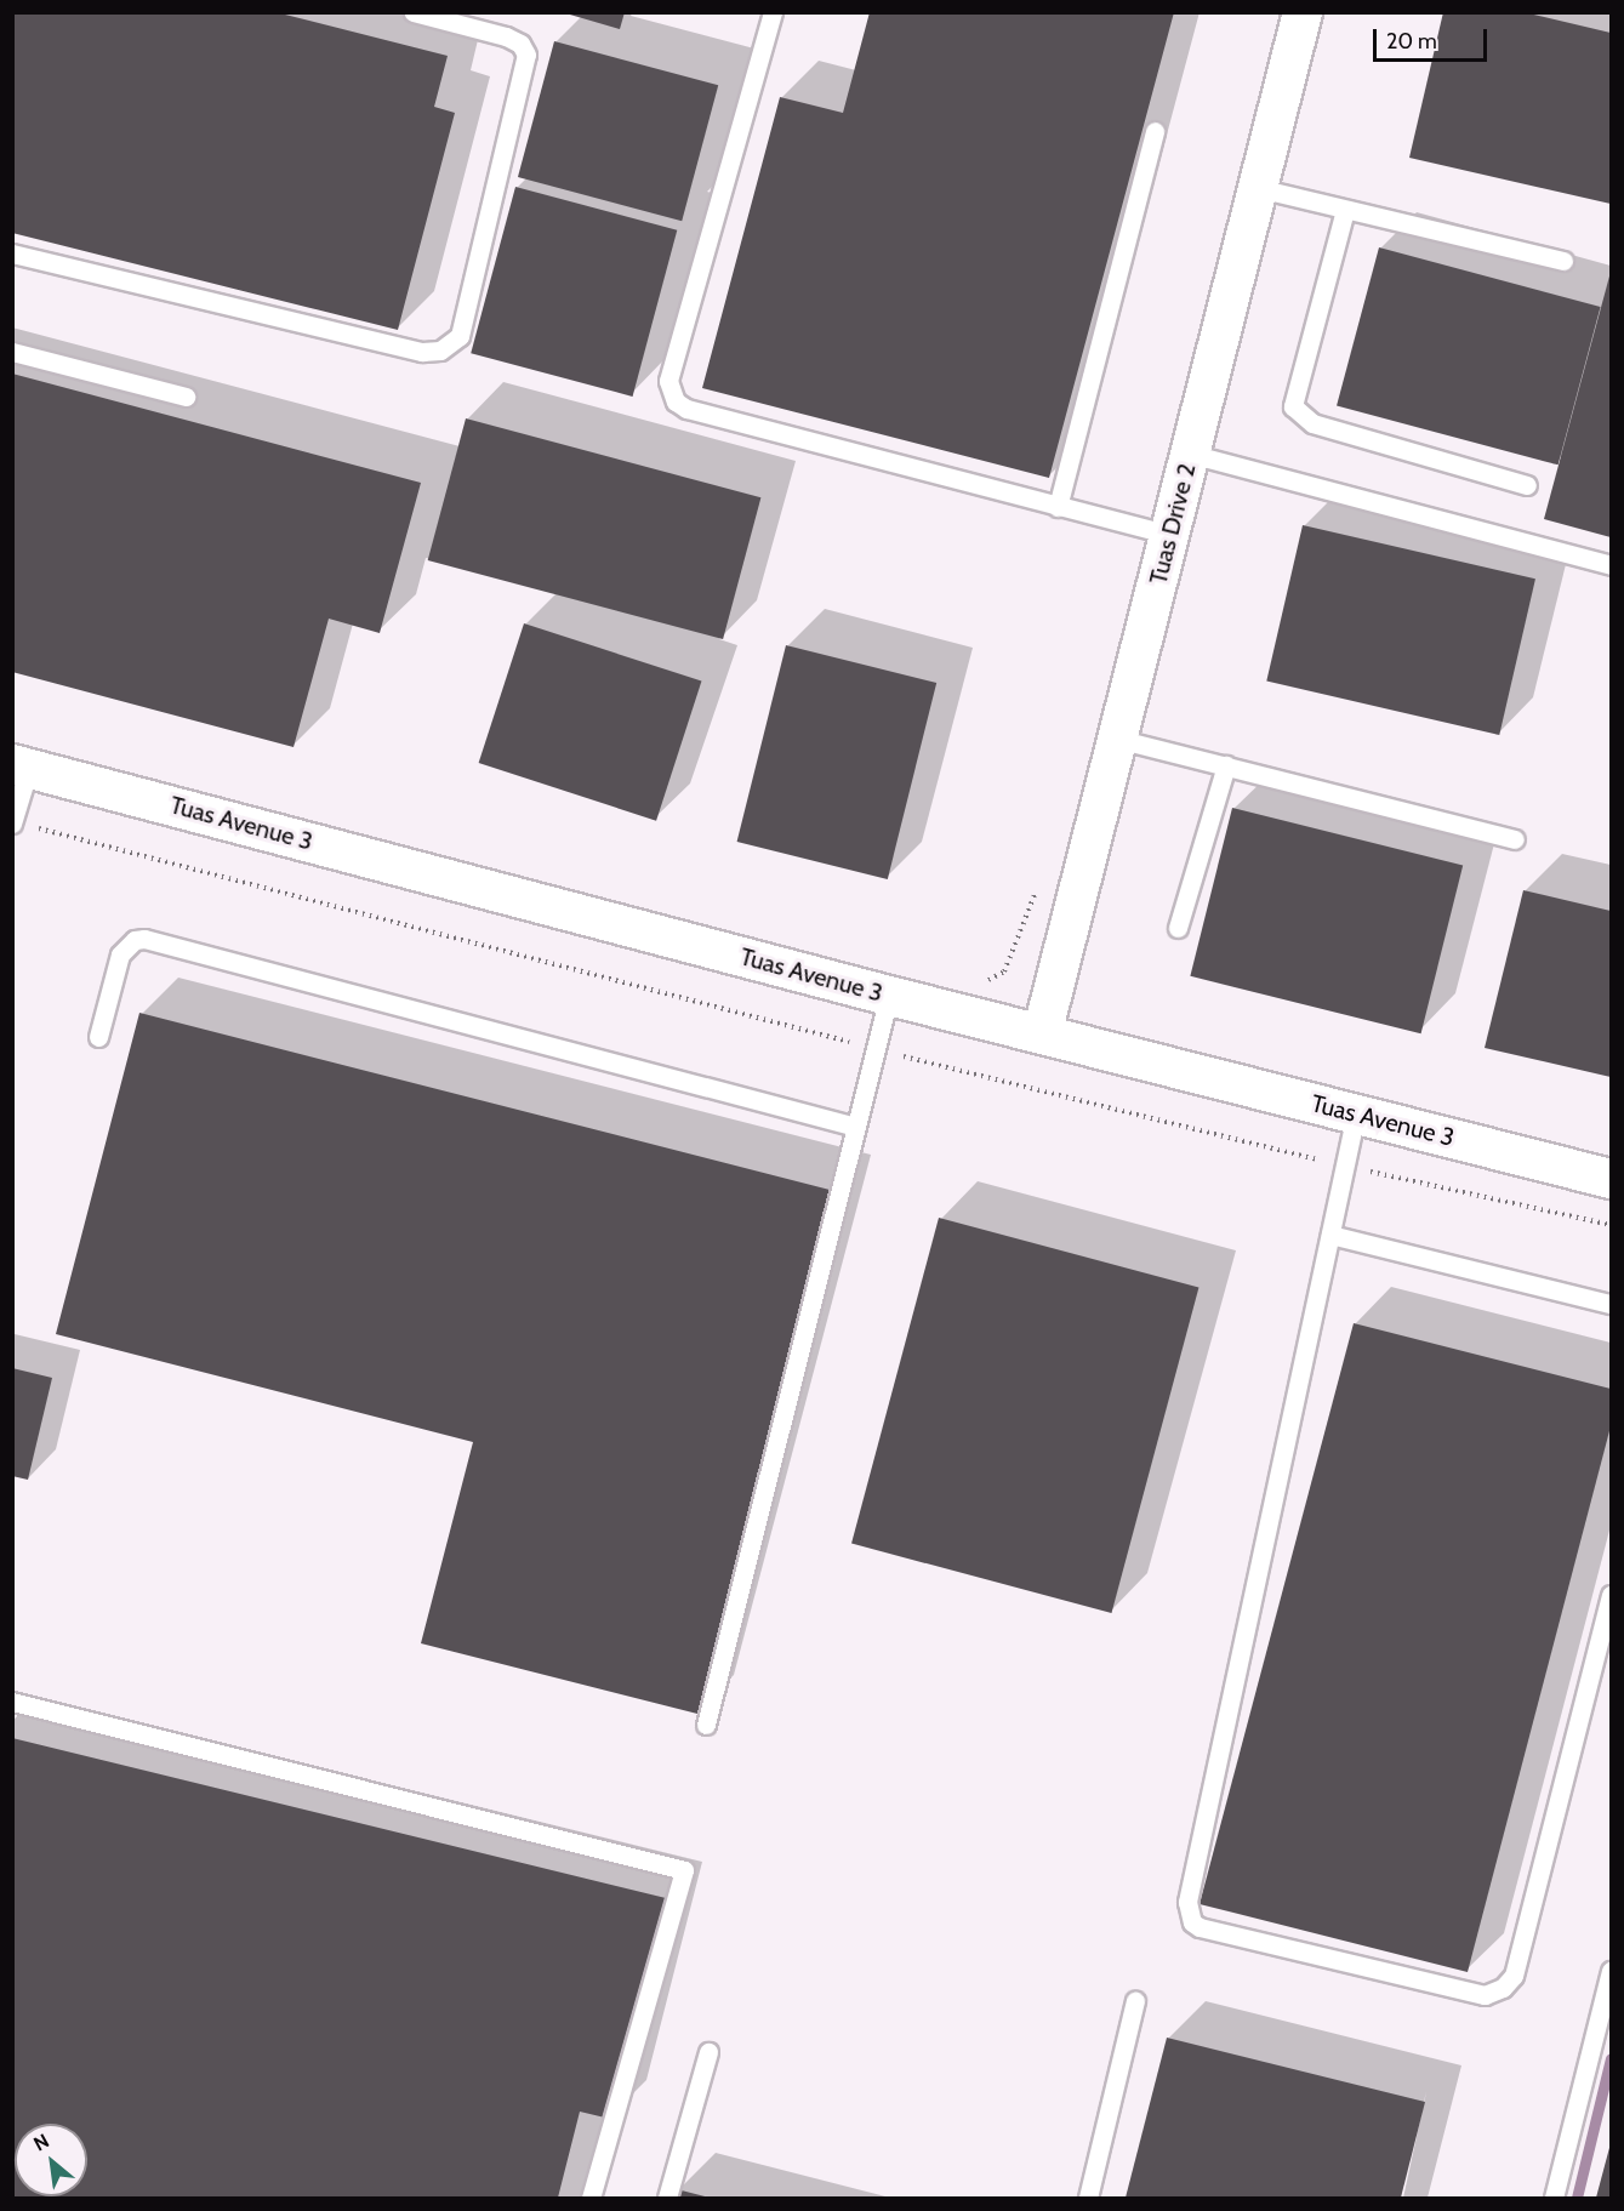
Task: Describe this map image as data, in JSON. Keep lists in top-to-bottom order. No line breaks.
{"streets":{"street":["Tuas Drive 2","Tuas Avenue 3"]},"crossings":[["Tuas Drive 2","Tuas Avenue 3"]],"scale_bar":"20 m","north":"top left"}
